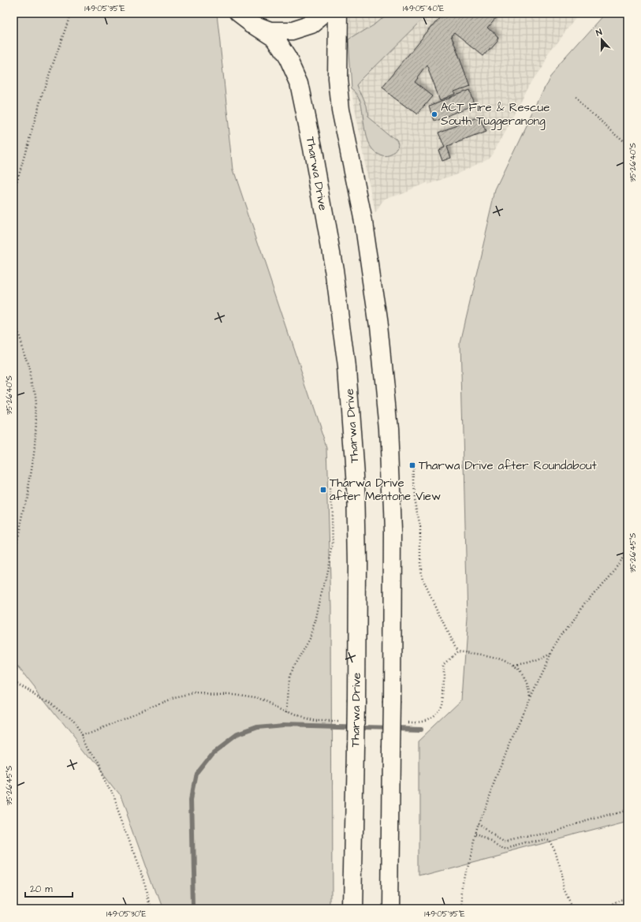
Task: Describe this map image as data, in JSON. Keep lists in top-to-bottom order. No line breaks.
{"streets":{"main road":["Tharwa Drive"]},"places":{"other":["ACT Fire & Rescue South Tuggeranong"],"transit":["Tharwa Drive after Roundabout","Tharwa Drive after Mentone View"]},"scale_bar":"20 m","north":"top","coordinates":["149°05'35\"E","149°05'40\"E","35°26'40\"S","35°26'45\"S","149°05'30\"E"]}
